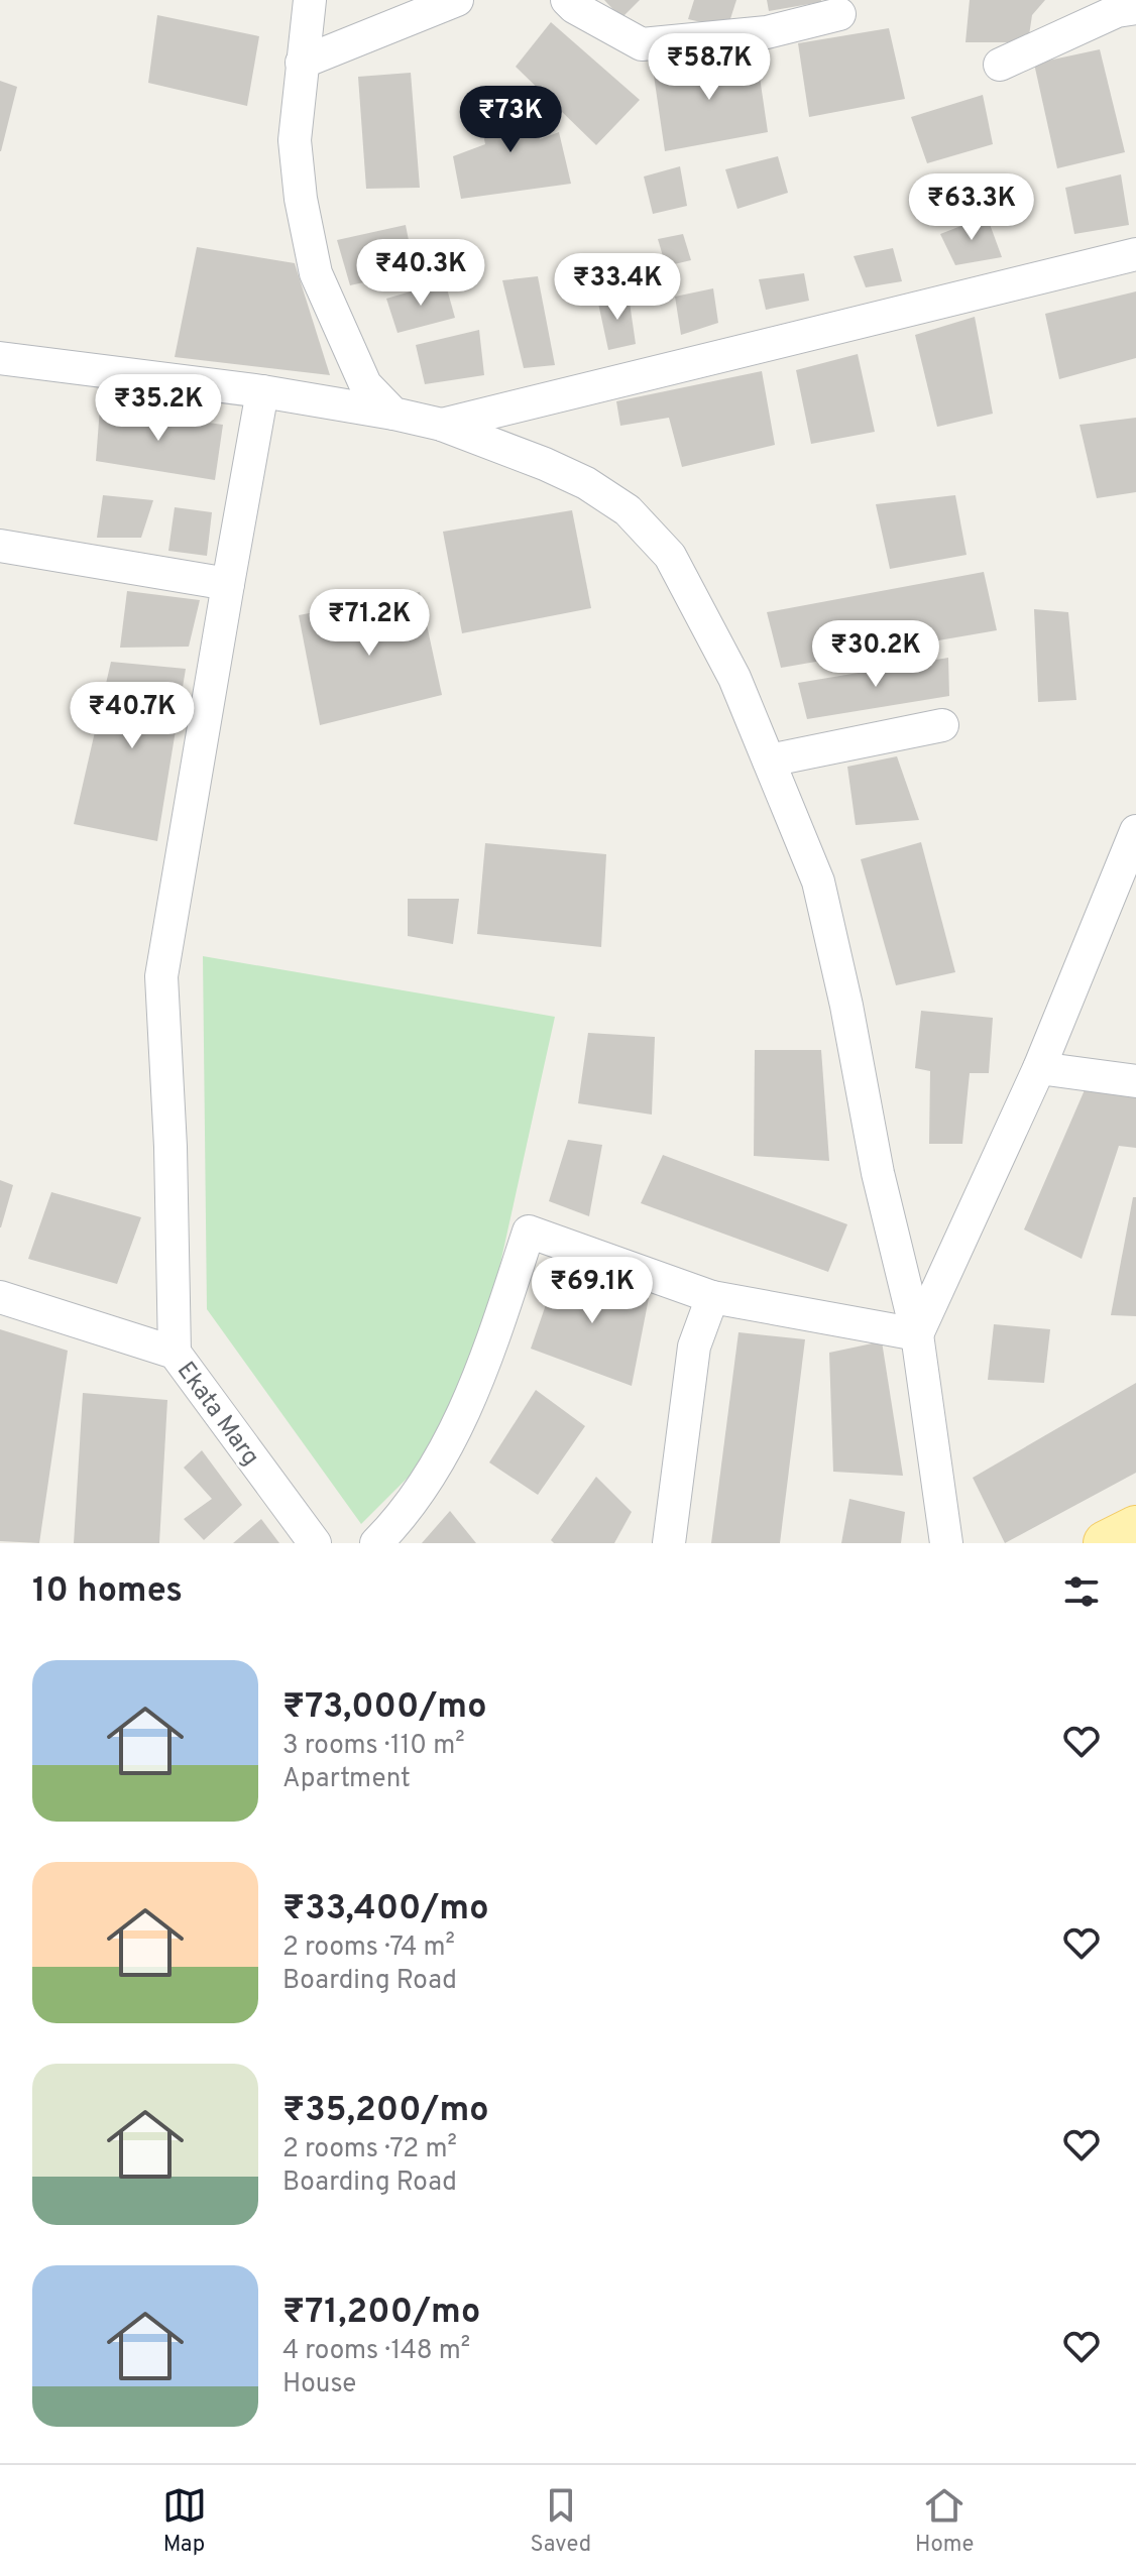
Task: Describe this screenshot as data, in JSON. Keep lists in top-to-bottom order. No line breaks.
{"streets":{"street":["Ekata Marg"]},"page":{"price":["₹58.7K","₹73K","₹63.3K","₹40.3K","₹33.4K","₹35.2K","₹71.2K","₹30.2K","₹40.7K","₹69.1K"],"heading":"10 homes","list":[{"name":"₹73,000/mo","note":"3 rooms · 110 m² · Apartment"},{"name":"₹33,400/mo","note":"2 rooms · 74 m² · Boarding Road"},{"name":"₹35,200/mo","note":"2 rooms · 72 m² · Boarding Road"},{"name":"₹71,200/mo","note":"4 rooms · 148 m² · House"}],"tabs":["Map","Saved","Home"]}}
